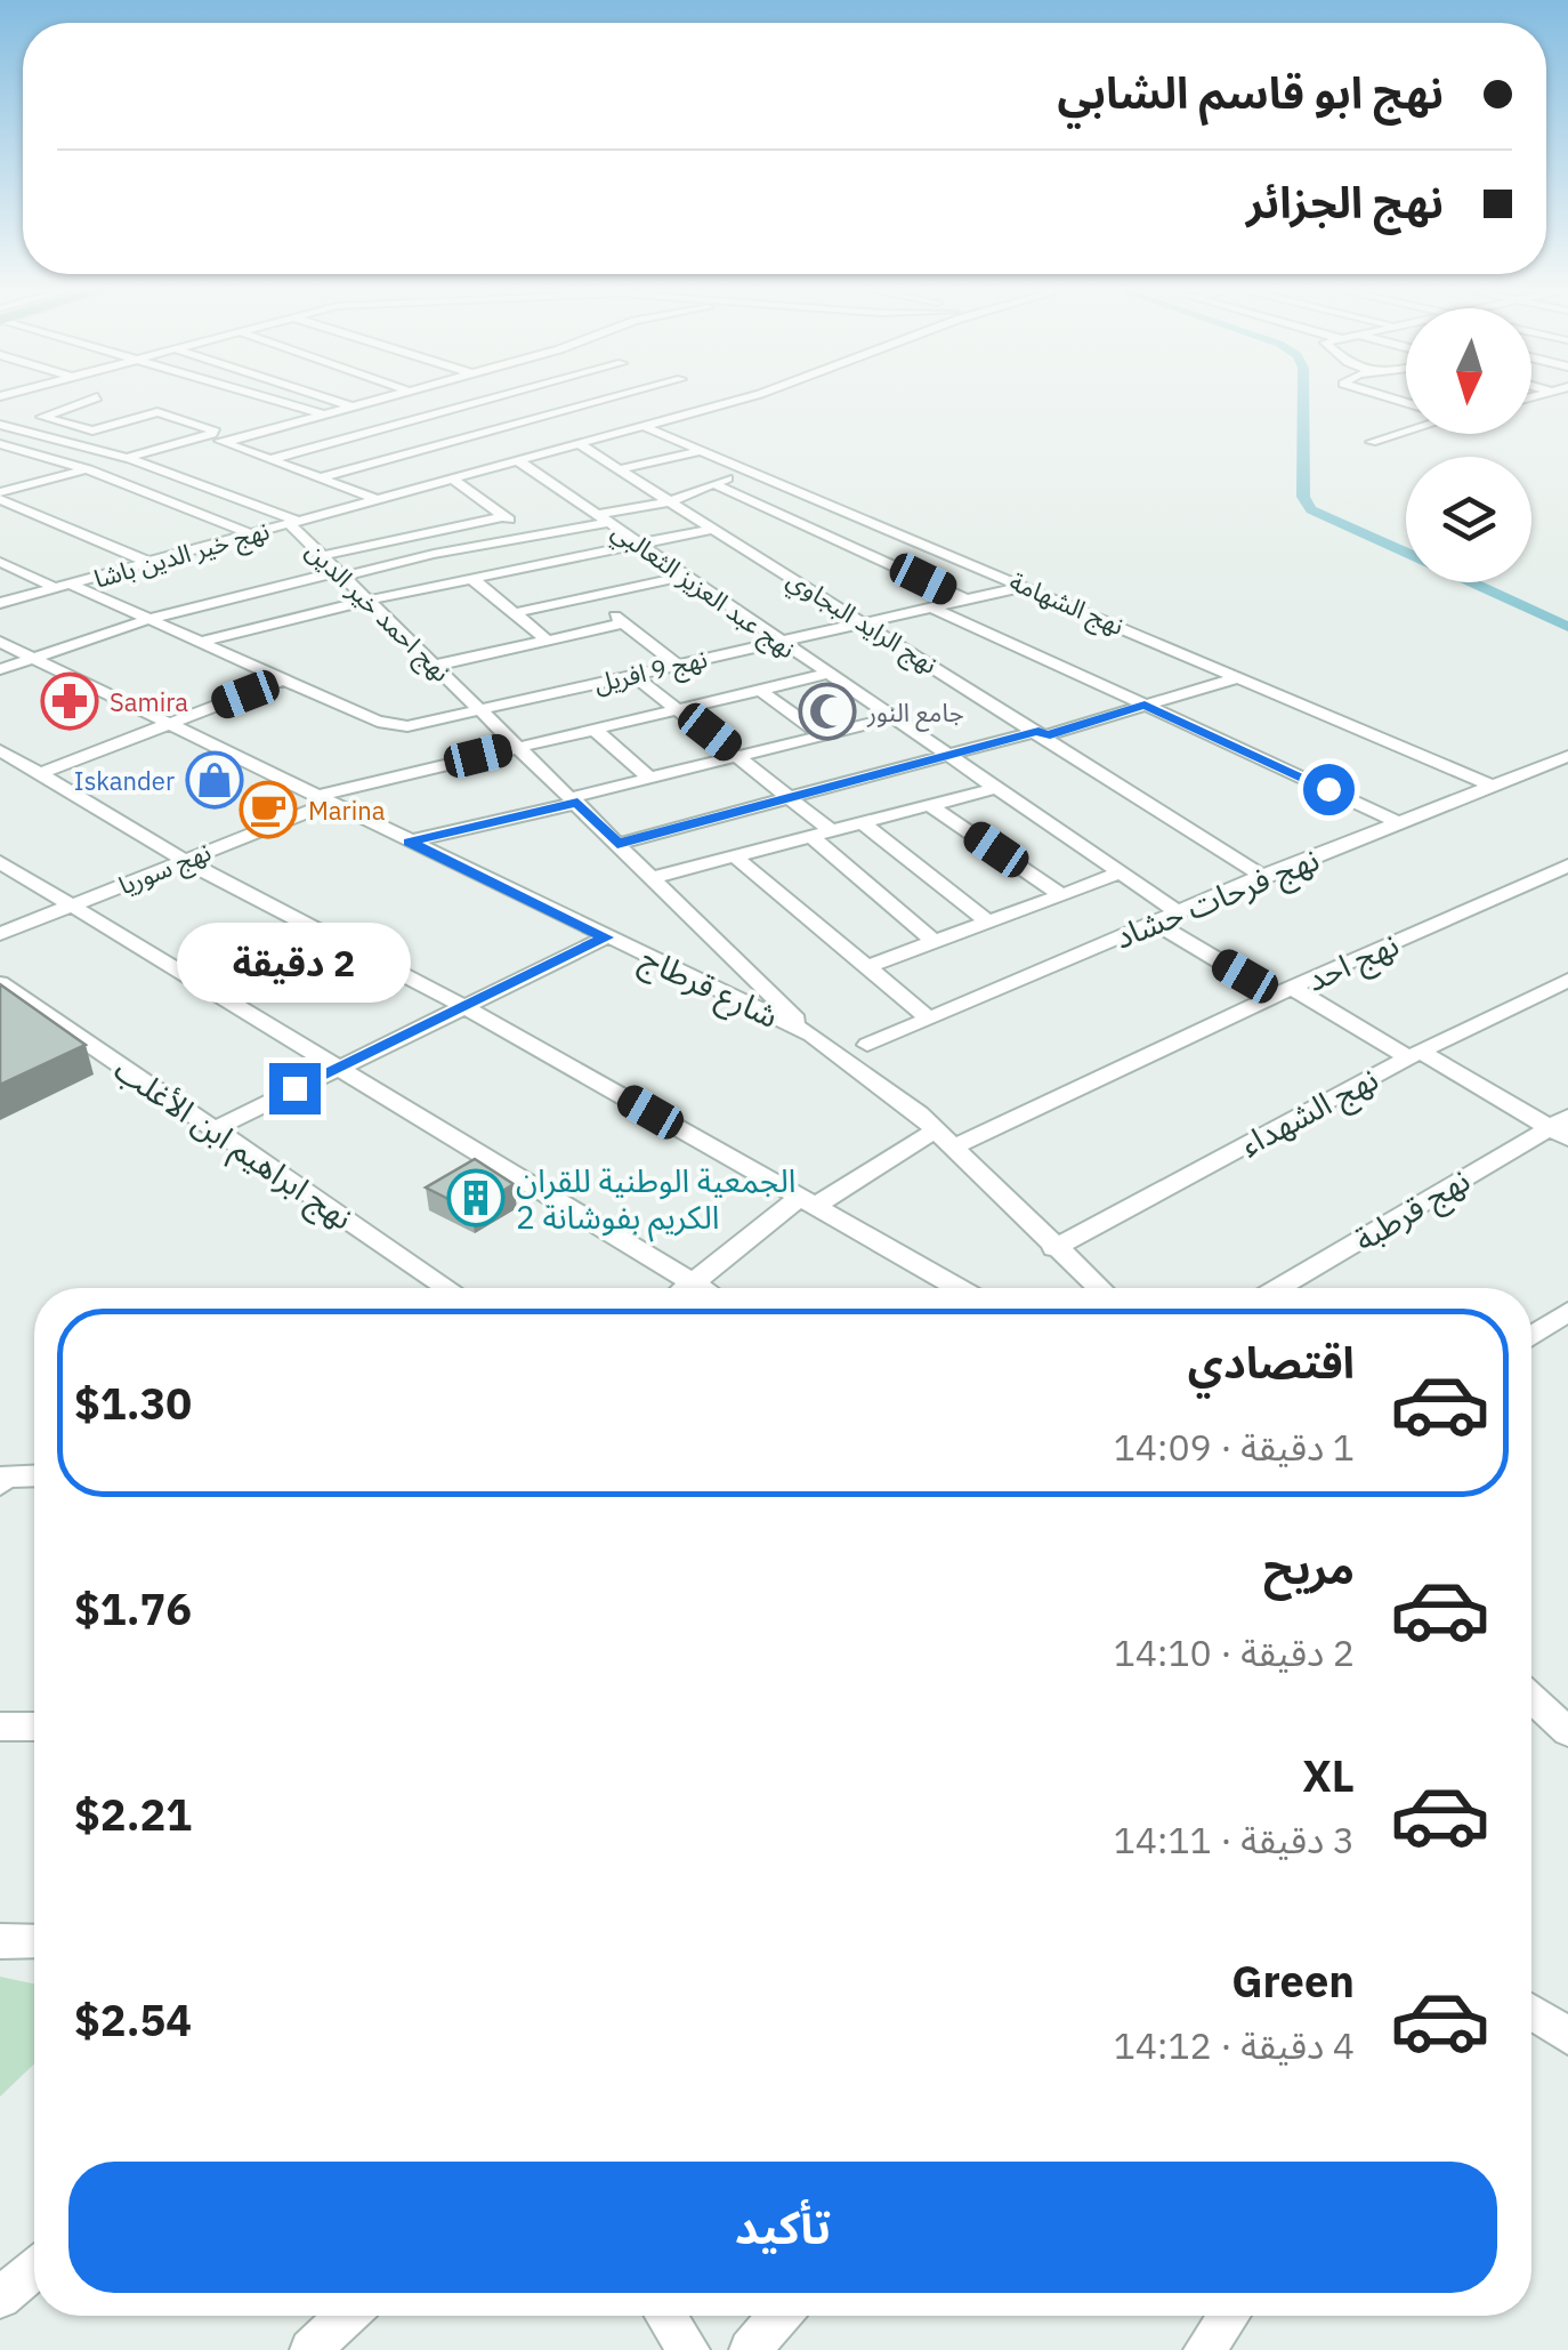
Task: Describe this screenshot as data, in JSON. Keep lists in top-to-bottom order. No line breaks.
{"streets":{"street":["نهج خير الدين باشا","نهج عبد العزيز الثعالبي","نهج الشهامة","نهج احمد خير الدين","نهج الرايد البجاوي","نهج 9 افريل","نهج سوريا","نهج فرحات حشاد","نهج احد","شارع قرطاج","نهج الشهداء","نهج ابراهيم ابن الأغلب","نهج قرطبة"]},"crossings":[["نهج خير الدين باشا","نهج عبد العزيز الثعالبي"],["نهج خير الدين باشا","نهج الشهامة"],["نهج خير الدين باشا","نهج احمد خير الدين"],["نهج خير الدين باشا","نهج الرايد البجاوي"],["نهج عبد العزيز الثعالبي","نهج 9 افريل"],["نهج عبد العزيز الثعالبي","نهج سوريا"],["نهج عبد العزيز الثعالبي","نهج فرحات حشاد"],["نهج الشهامة","نهج 9 افريل"],["نهج الشهامة","نهج فرحات حشاد"],["نهج احمد خير الدين","نهج 9 افريل"],["نهج احمد خير الدين","نهج سوريا"],["نهج احمد خير الدين","شارع قرطاج"],["نهج الرايد البجاوي","نهج 9 افريل"],["نهج الرايد البجاوي","نهج فرحات حشاد"],["نهج سوريا","شارع قرطاج"],["نهج احد","شارع قرطاج"],["شارع قرطاج","نهج الشهداء"]],"places":{"pharmacy":["Samira"],"mosque":["جامع النور"],"shop":["Iskander"],"cafe":["Marina"],"building":["الجمعية الوطنية للقران الكريم بفوشانة 2"]},"north":"bottom","page":{"banner":["نهج ابو قاسم الشابي","نهج الجزائر"],"bubble":"2 دقيقة","list":[{"name":"اقتصادي","note":"1 دقيقة · 14:09","value":"$1.30"},{"name":"مريح","note":"2 دقيقة · 14:10","value":"$1.76"},{"name":"XL","note":"3 دقيقة · 14:11","value":"$2.21"},{"name":"Green","note":"4 دقيقة · 14:12","value":"$2.54"}],"buttons":"تأكيد"}}
